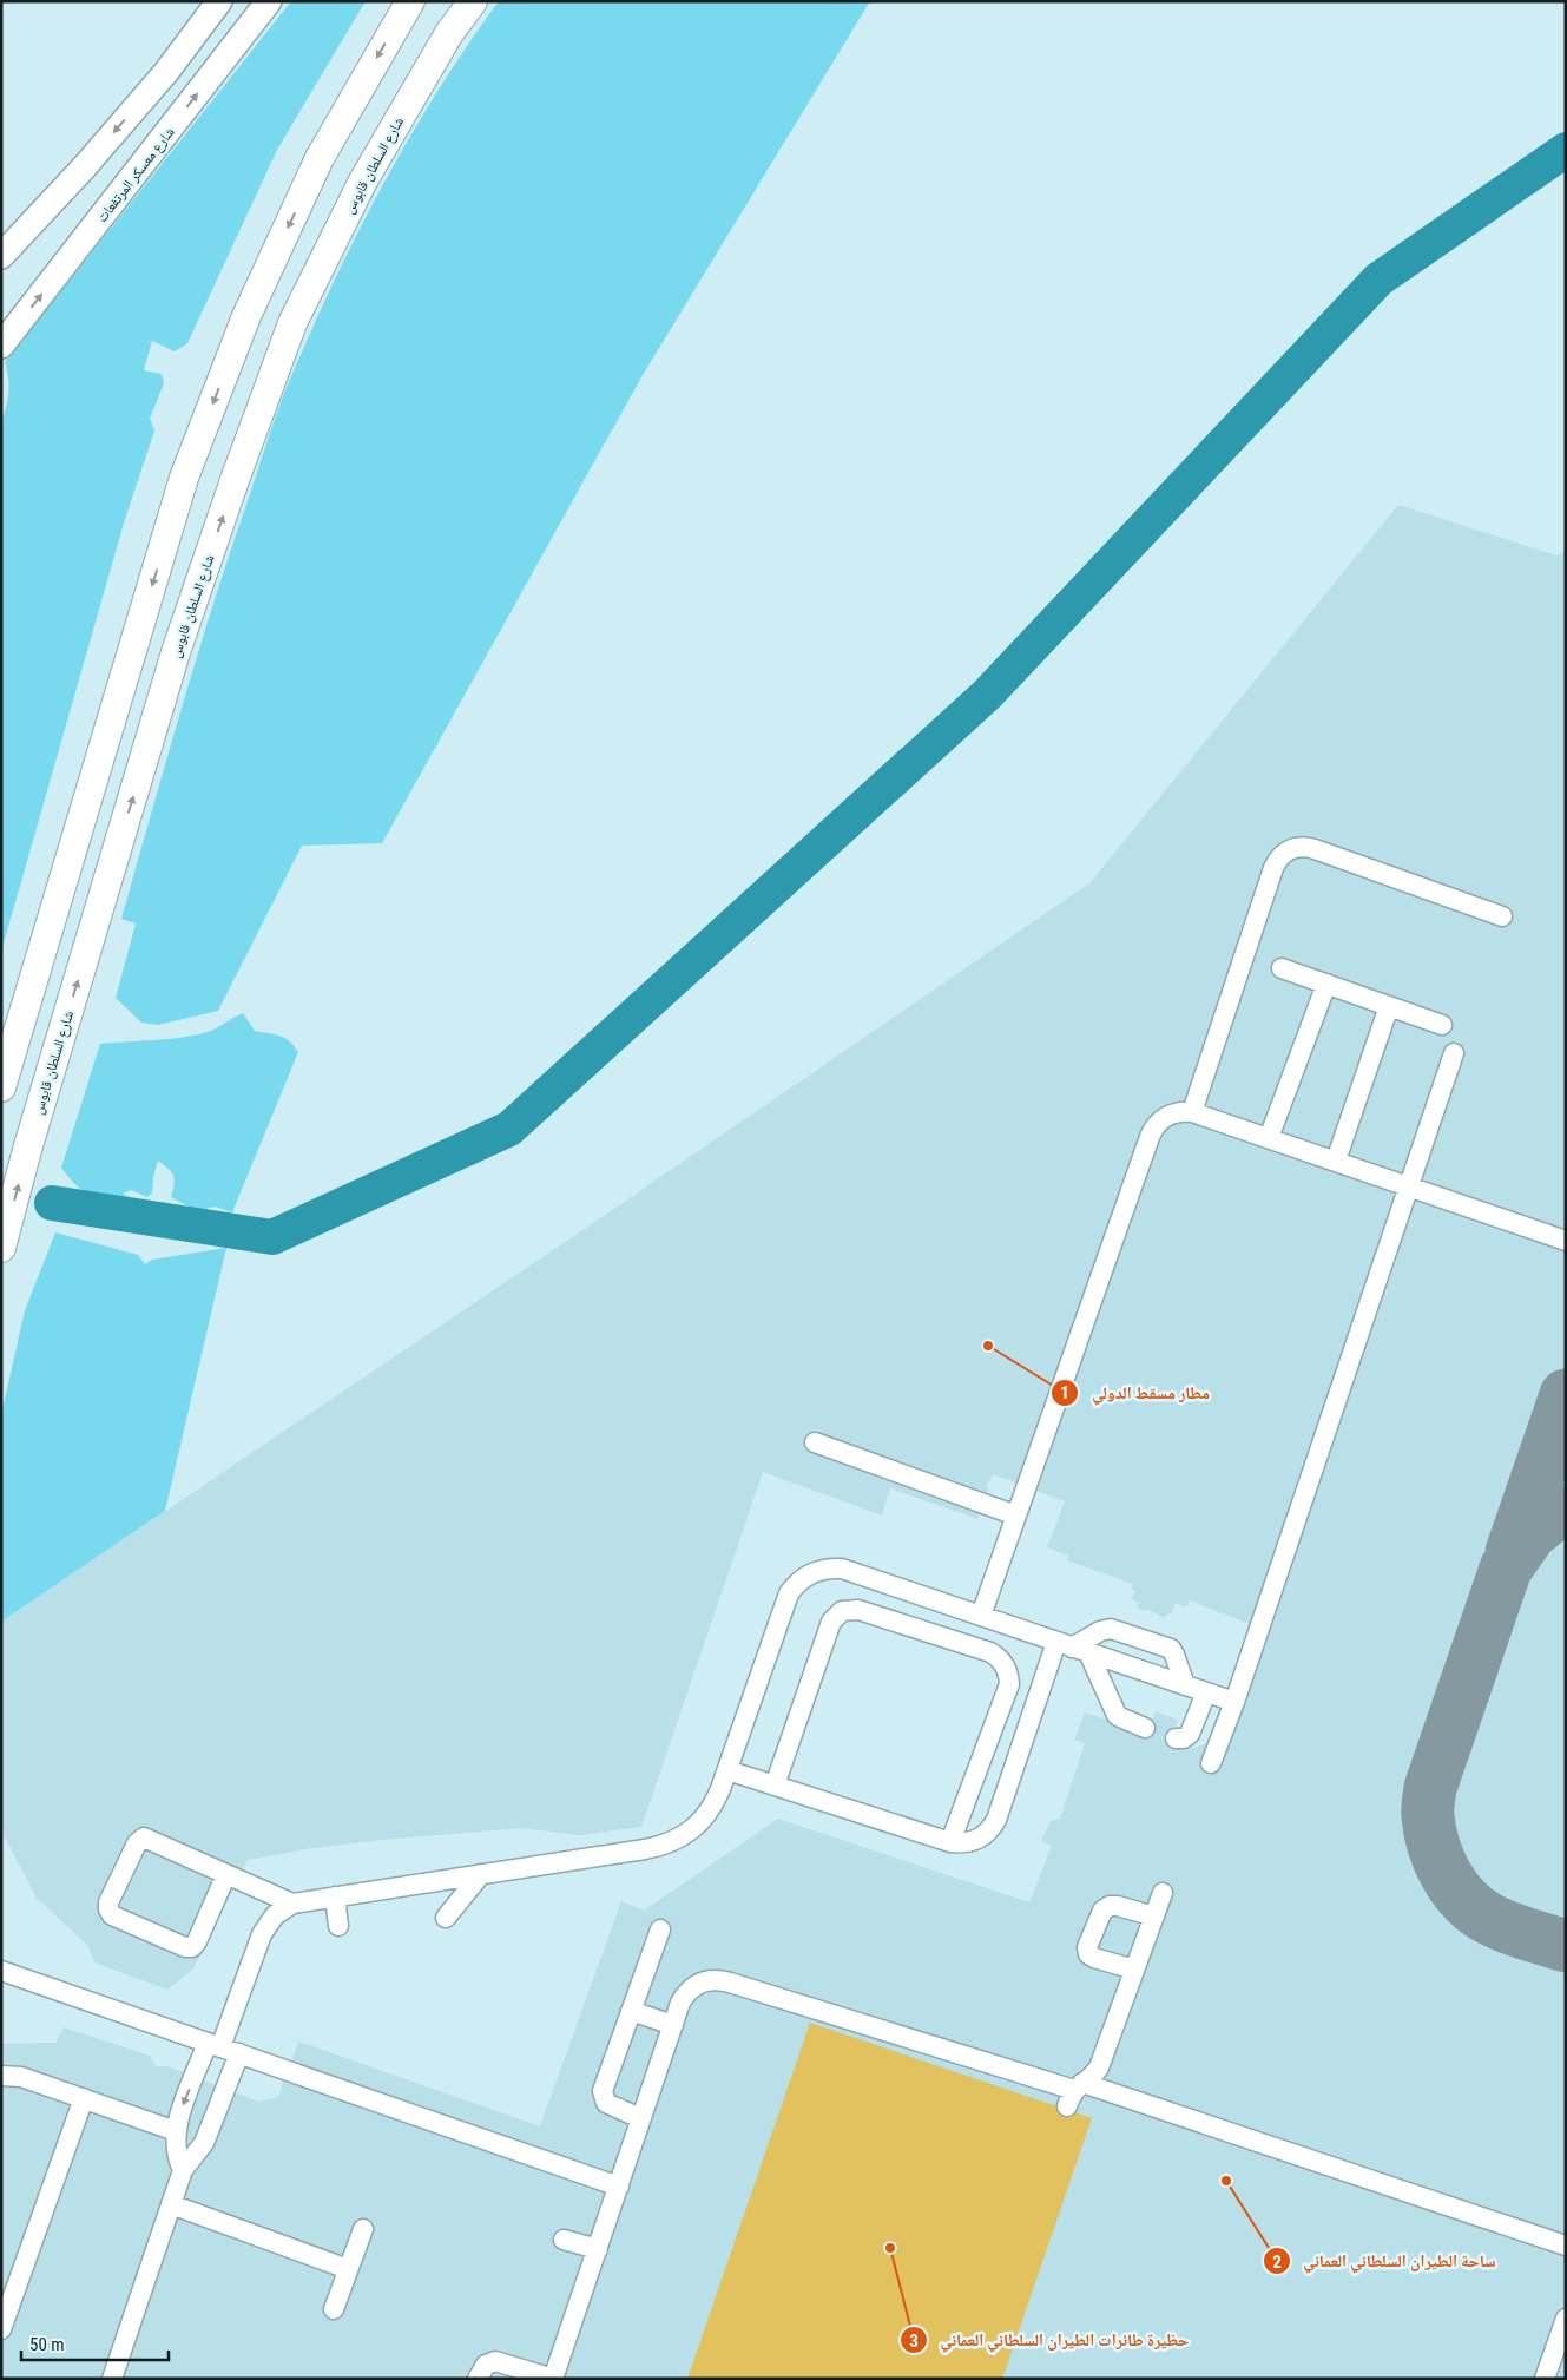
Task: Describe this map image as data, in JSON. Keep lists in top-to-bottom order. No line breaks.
{"streets":{"highway":["شارع السلطان قابوس"],"main road":["شارع معسكر المرتفعات"]},"places":["مطار مسقط الدولي","ساحة الطيران السلطاني العماني","حظيرة طائرات الطيران السلطاني العماني"],"scale_bar":"50 m"}
